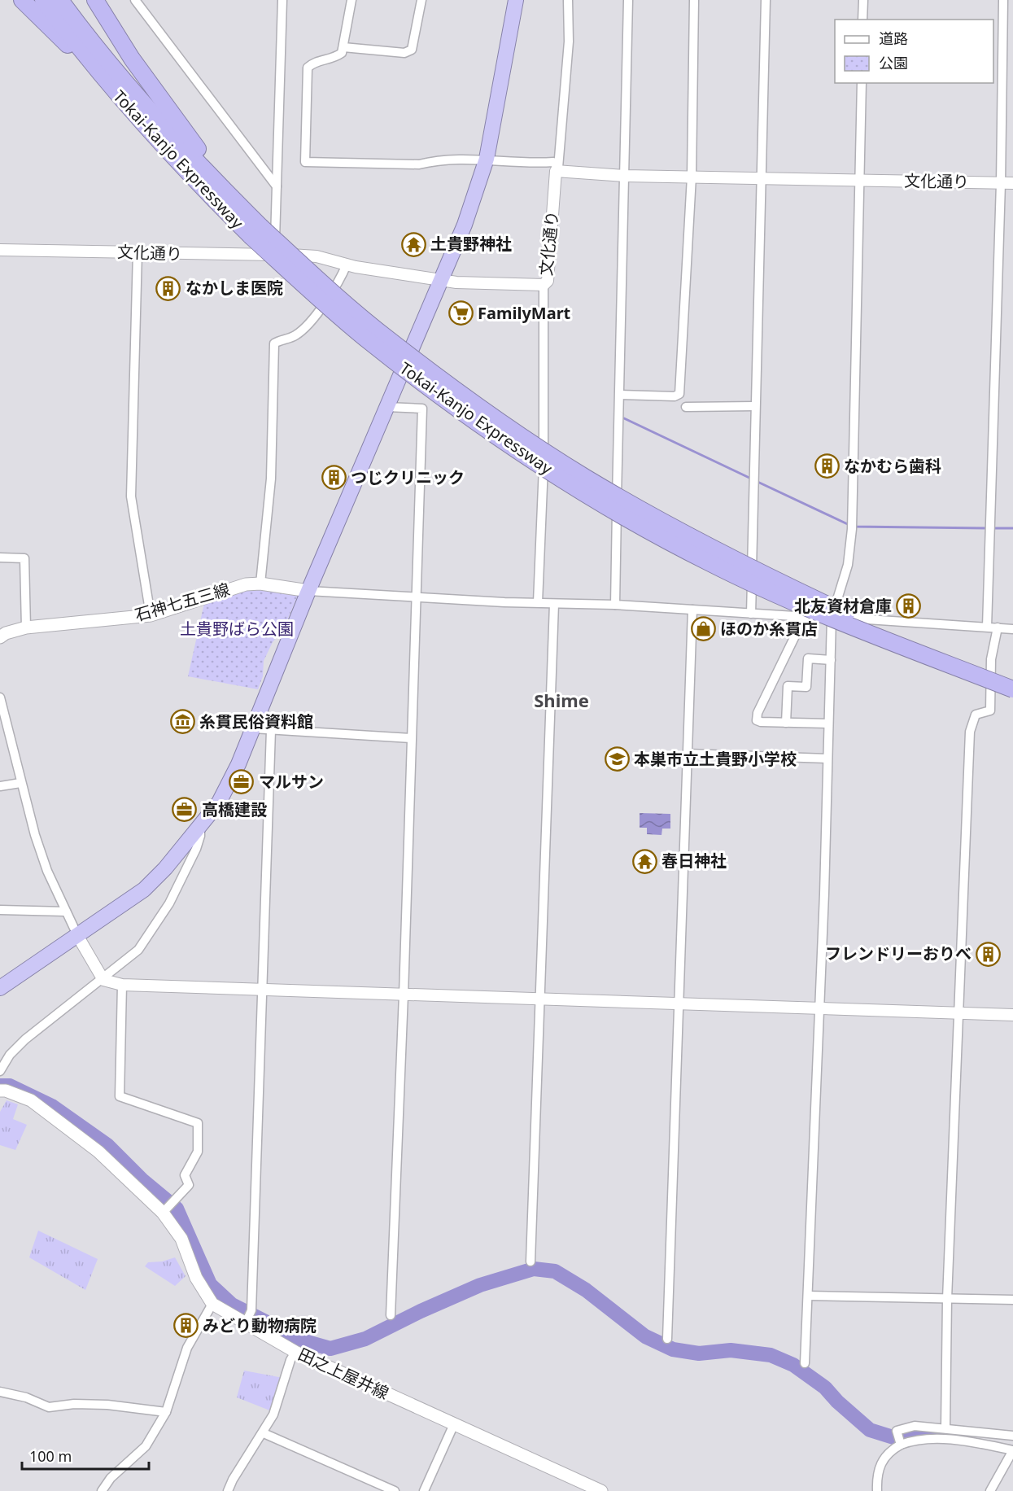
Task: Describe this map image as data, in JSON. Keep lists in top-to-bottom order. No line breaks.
{"streets":{"highway":["Tokai-Kanjo Expressway"],"main road":["石神七五三線","田之上屋井線"],"street":["文化通り"]},"districts":["Shime"],"parks":["土貴野ばら公園"],"places":{"temple":["土貴野神社","春日神社"],"building":["なかしま医院","なかむら歯科","つじクリニック","北友資材倉庫","フレンドリーおりべ","みどり動物病院"],"supermarket":["FamilyMart"],"shop":["ほのか糸貫店"],"museum":["糸貫民俗資料館"],"school or university":["本巣市立土貴野小学校"],"office":["マルサン","高橋建設"]},"legend":["道路","公園"],"scale_bar":"100 m"}
